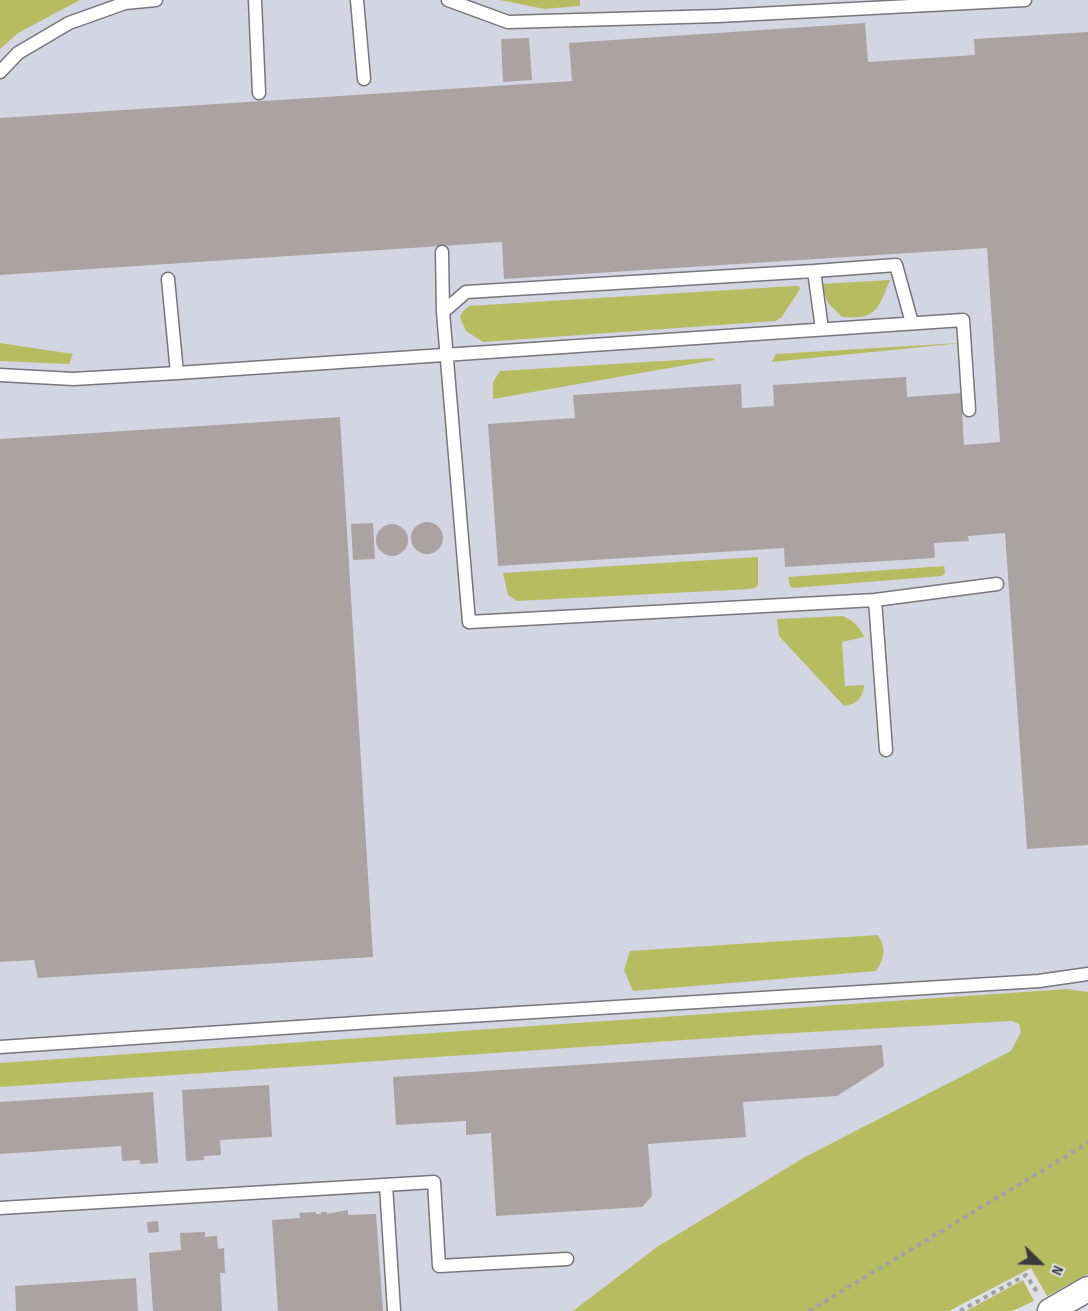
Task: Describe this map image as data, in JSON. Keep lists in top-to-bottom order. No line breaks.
{"north":"bottom right"}
